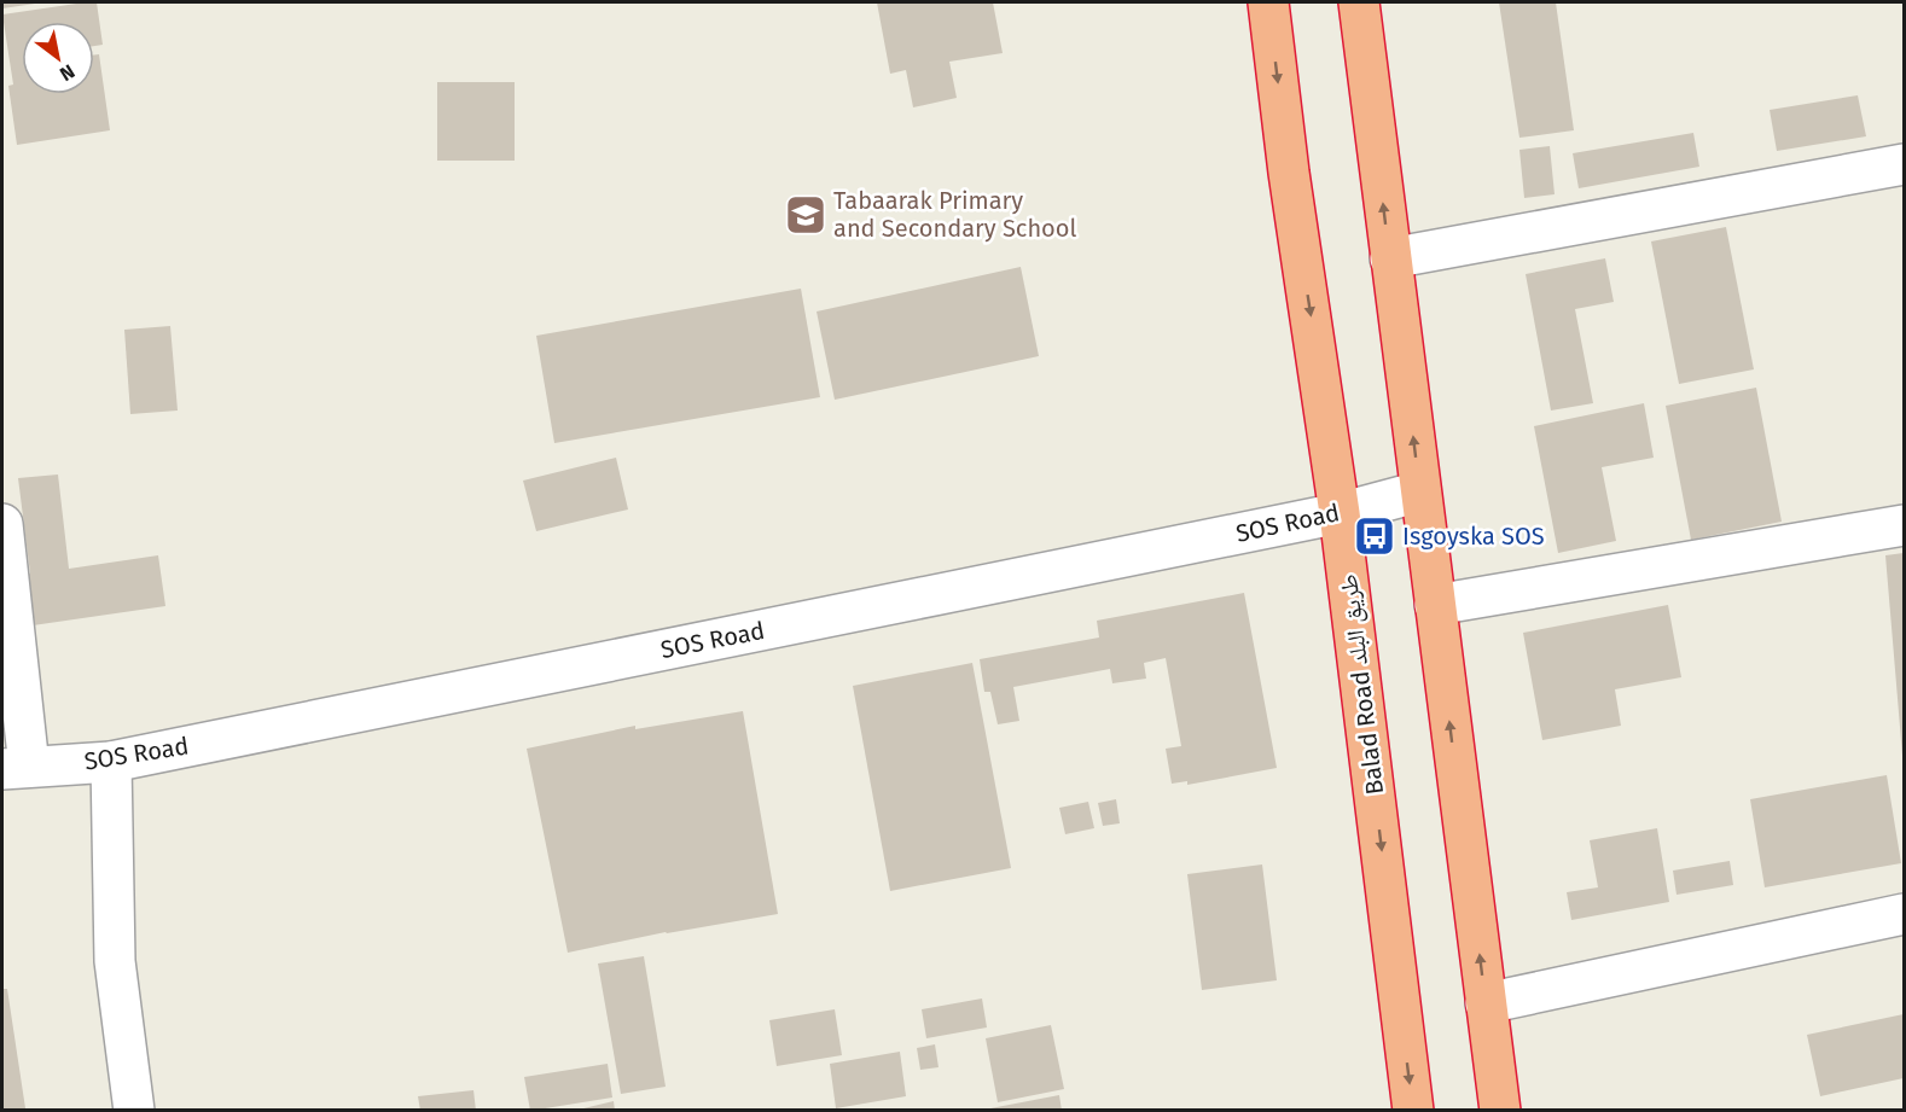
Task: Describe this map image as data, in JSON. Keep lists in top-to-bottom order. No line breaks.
{"streets":{"highway":["Balad Road طريق البلد"],"street":["SOS Road"]},"crossings":[["SOS Road","Balad Road طريق البلد"]],"places":{"school or university":["Tabaarak Primary and Secondary School"],"bus stop":["Isgoyska SOS"]},"north":"bottom right"}
